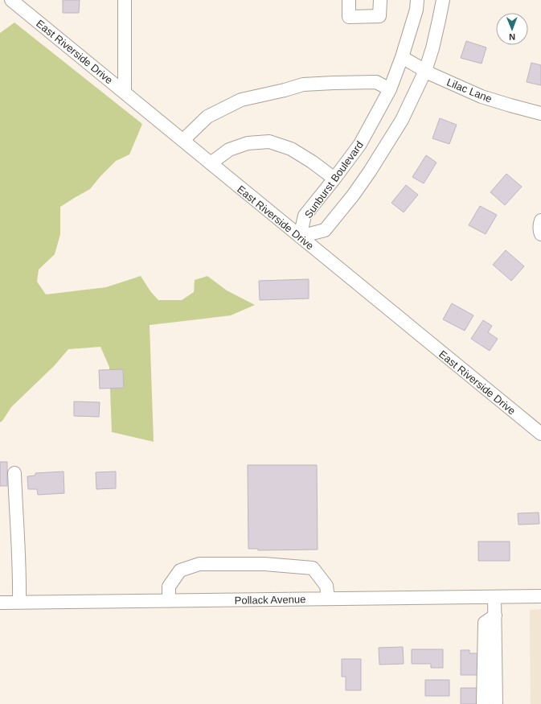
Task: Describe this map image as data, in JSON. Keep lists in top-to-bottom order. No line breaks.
{"streets":{"street":["East Riverside Drive","Lilac Lane","Sunburst Boulevard","Pollack Avenue"]},"crossings":[["East Riverside Drive","Sunburst Boulevard"],["Lilac Lane","Sunburst Boulevard"]],"north":"bottom"}
